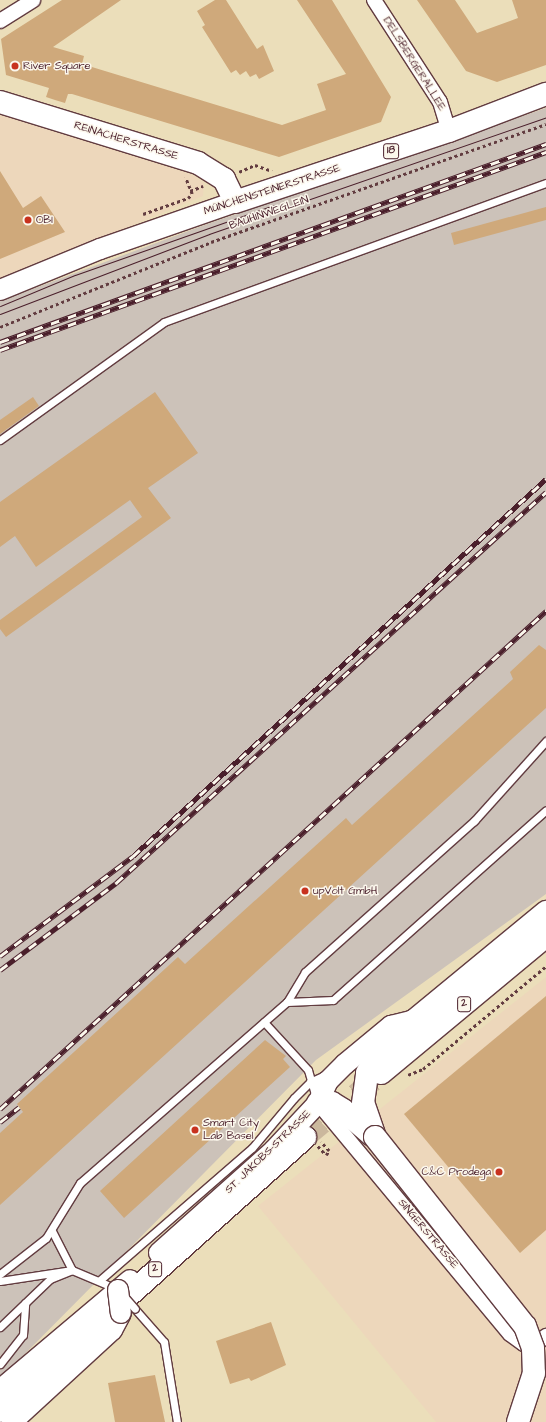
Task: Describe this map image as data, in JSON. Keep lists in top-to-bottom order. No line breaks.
{"streets":{"main road":["REINACHERSTRASSE","18","MÜNCHENSTEINERSTRASSE","2","ST. JAKOBS-STRASSE"],"street":["DELSBERGERALLEE","SINGERSTRASSE"],"path":["BAUHINWEGLEIN"]},"crossings":[["DELSBERGERALLEE","MÜNCHENSTEINERSTRASSE"],["ST. JAKOBS-STRASSE","SINGERSTRASSE"]],"places":["River Square","OBI","upVolt GmbH","Smart City Lab Basel","C&C Prodega"]}
